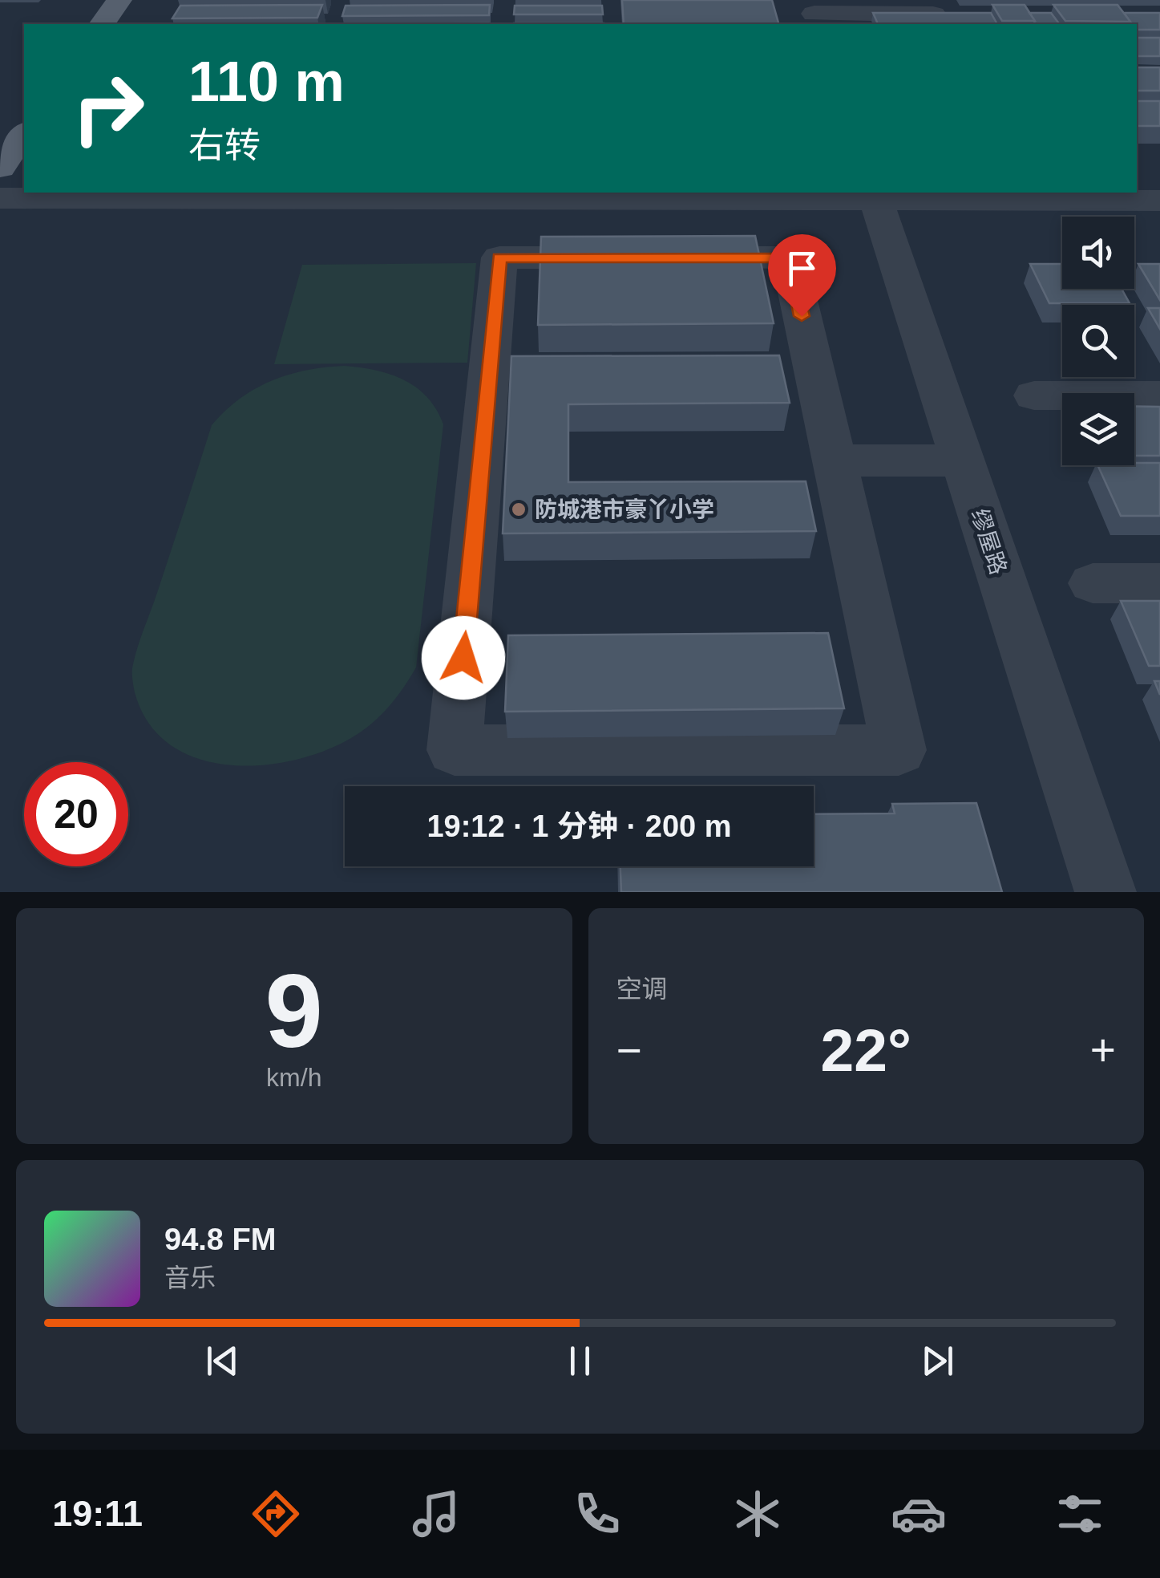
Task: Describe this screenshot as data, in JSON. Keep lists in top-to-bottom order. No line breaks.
{"streets":{"street":["缪屋路"]},"places":["防城港市豪丫小学"],"page":{"turn":["110 m","右转"],"limit":"20","trip":"19:12 · 1 分钟 · 200 m","tile":[["9","km/h"],"空调"],"heat":["−","22°","+"],"song":["94.8 FM","音乐"],"tabs":"19:11"}}
